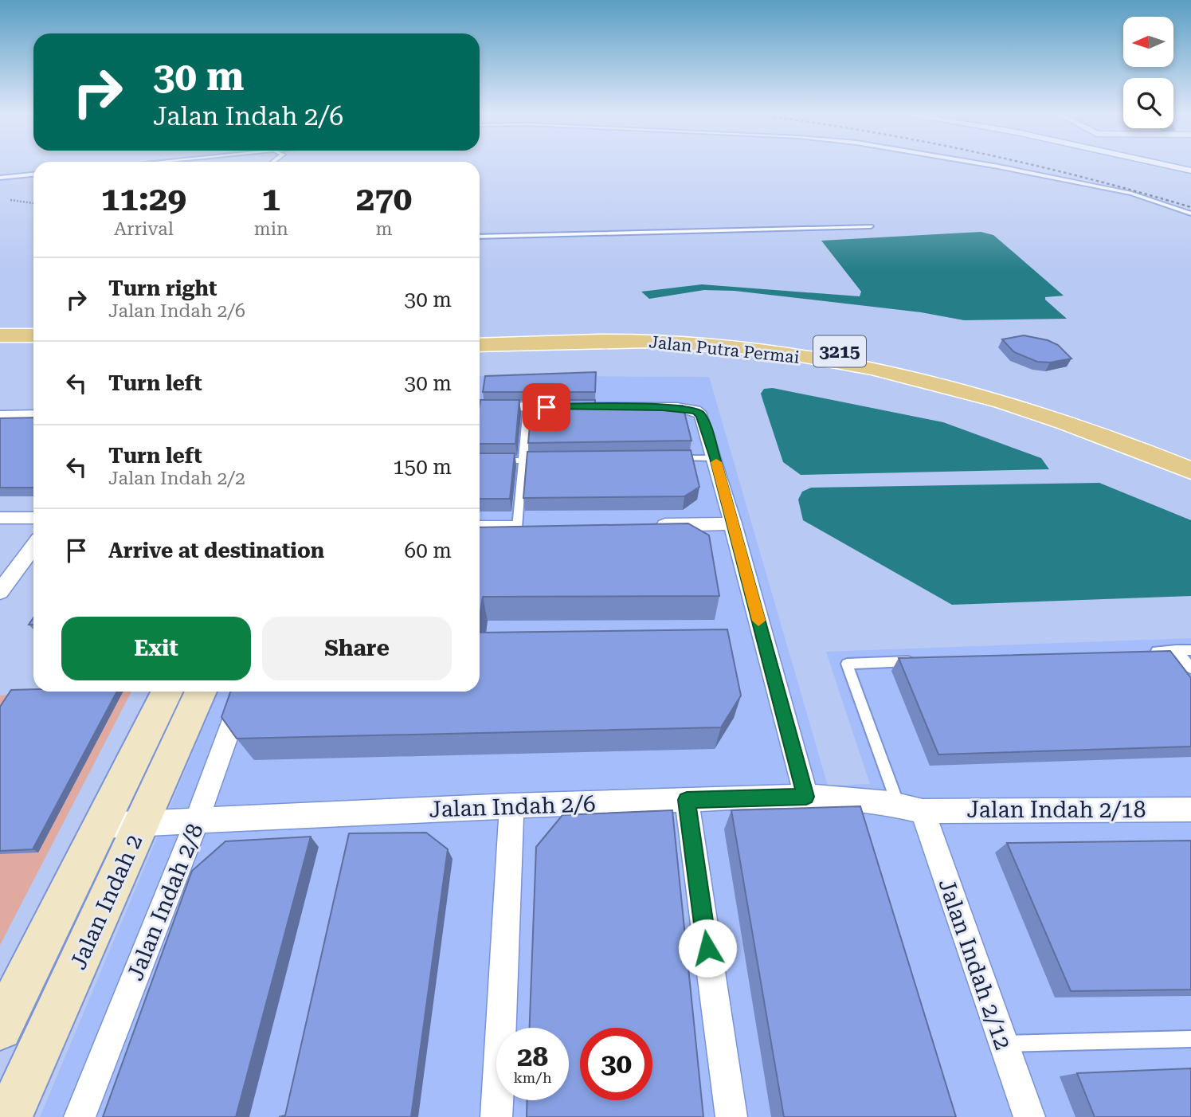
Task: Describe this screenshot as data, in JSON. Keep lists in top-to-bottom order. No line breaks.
{"streets":{"main road":["Jalan Putra Permai","3215"],"street":["Jalan Indah 2/6","Jalan Indah 2/18","Jalan Indah 2","Jalan Indah 2/8","Jalan Indah 2/12"]},"crossings":[["Jalan Indah 2/6","Jalan Indah 2/18"],["Jalan Indah 2/6","Jalan Indah 2"],["Jalan Indah 2/6","Jalan Indah 2/8"],["Jalan Indah 2/6","Jalan Indah 2/12"],["Jalan Indah 2/18","Jalan Indah 2/12"]],"north":"left","page":{"turn":["30 m","Jalan Indah 2/6"],"eta":["11:29","Arrival","1","min","270","m"],"list":[{"name":"Turn right","note":"Jalan Indah 2/6","value":"30 m"},{"name":"Turn left","value":"30 m"},{"name":"Turn left","note":"Jalan Indah 2/2","value":"150 m"},{"name":"Arrive at destination","value":"60 m"}],"buttons":["Exit","Share"],"speed":"28 km/h","limit":"30"}}
